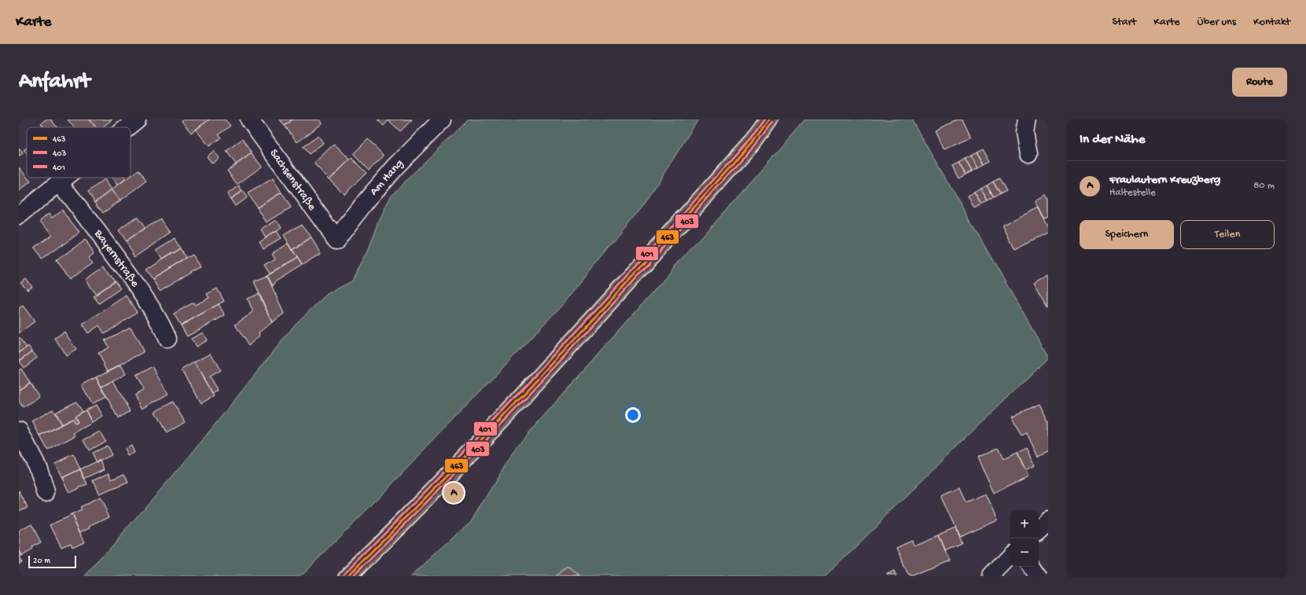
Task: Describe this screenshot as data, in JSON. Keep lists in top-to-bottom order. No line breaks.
{"streets":{"street":["Am Hang","Sachsenstraße","Bayernstraße"]},"crossings":[["Am Hang","Sachsenstraße"]],"lines":["transit line 463","transit line 401","transit line 403"],"legend":["463","403","401"],"scale_bar":"20 m","page":{"header":"Karte","nav":["Start","Karte","Über uns","Kontakt"],"buttons":["Route",["Speichern","Teilen"]],"title":"Anfahrt","heading":"In der Nähe","list":[{"mark":"A","name":"Fraulautern Kreuzberg","note":"Haltestelle","value":"80 m"}],"pins":"A","map_buttons":["+","−"],"scale":"20 m"}}
